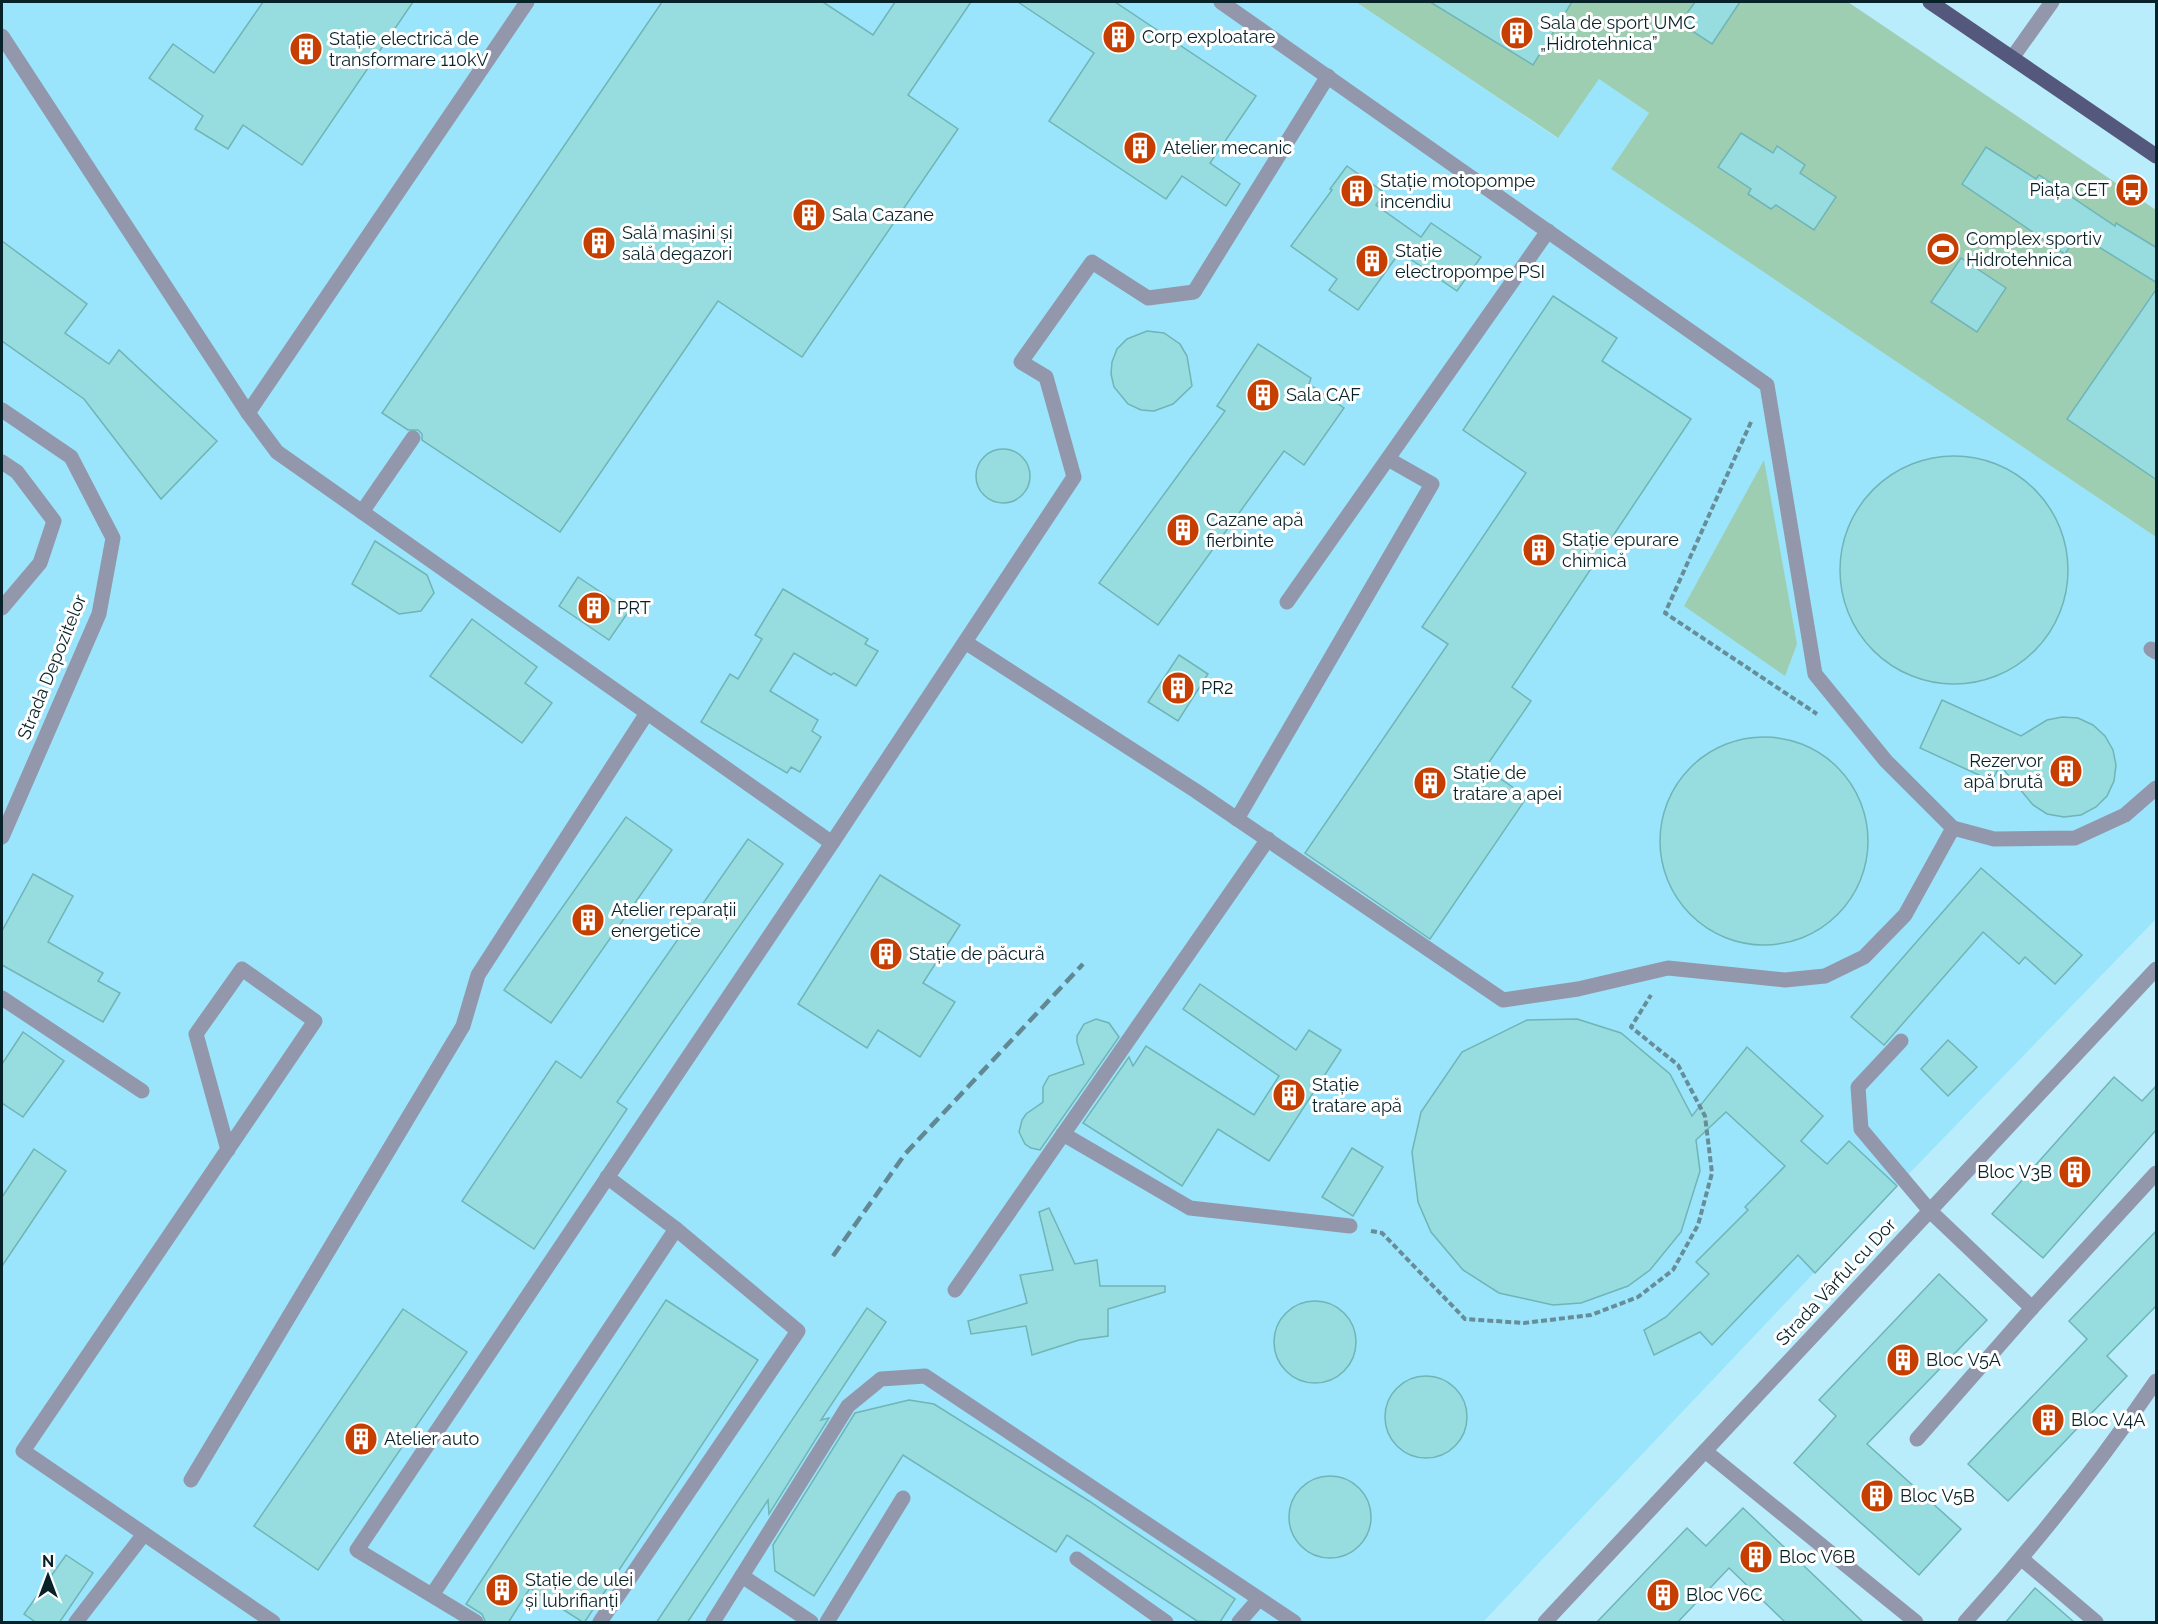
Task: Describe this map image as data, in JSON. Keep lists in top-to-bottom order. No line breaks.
{"streets":{"street":["Strada Depozitelor","Strada Vârful cu Dor"]},"places":{"building":["Sala de sport UMC „Hidrotehnica”","Corp exploatare","Stație electrică de transformare 110kV","Atelier mecanic","Stație motopompe incendiu","Sala Cazane","Sală mașini și sală degazori","Stație electropompe PSI","Sala CAF","Cazane apă fierbinte","Stație epurare chimică","PRT","PR2","Rezervor apă brută","Stație de tratare a apei","Atelier reparații energetice","Stație de păcură","Stație tratare apă","Bloc V3B","Bloc V5A","Bloc V4A","Atelier auto","Bloc V5B","Bloc V6B","Stație de ulei și lubrifianți","Bloc V6C"],"bus stop":["Piața CET"],"sports":["Complex sportiv Hidrotehnica"]},"north":"top"}
